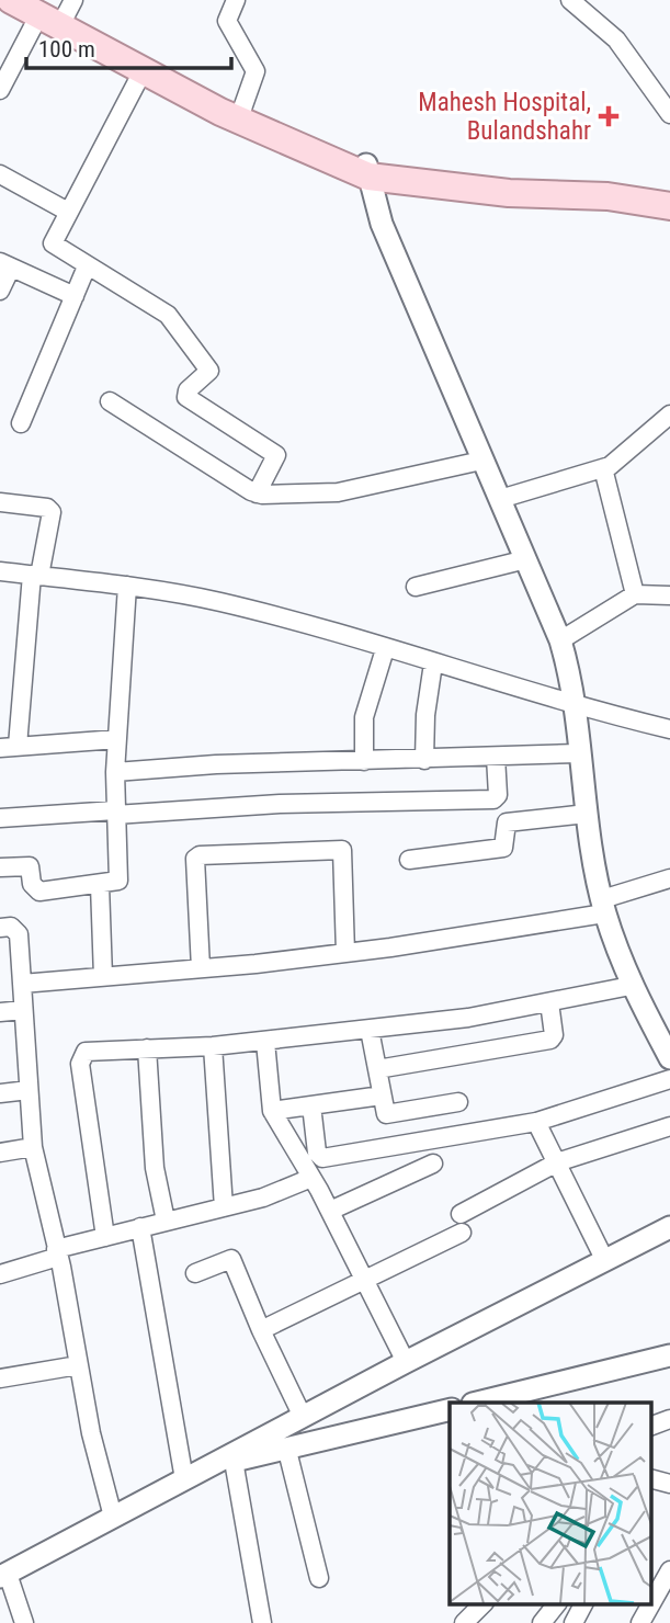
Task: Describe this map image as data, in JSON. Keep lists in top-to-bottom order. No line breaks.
{"places":{"health":["Mahesh Hospital, Bulandshahr"]},"scale_bar":"100 m"}
